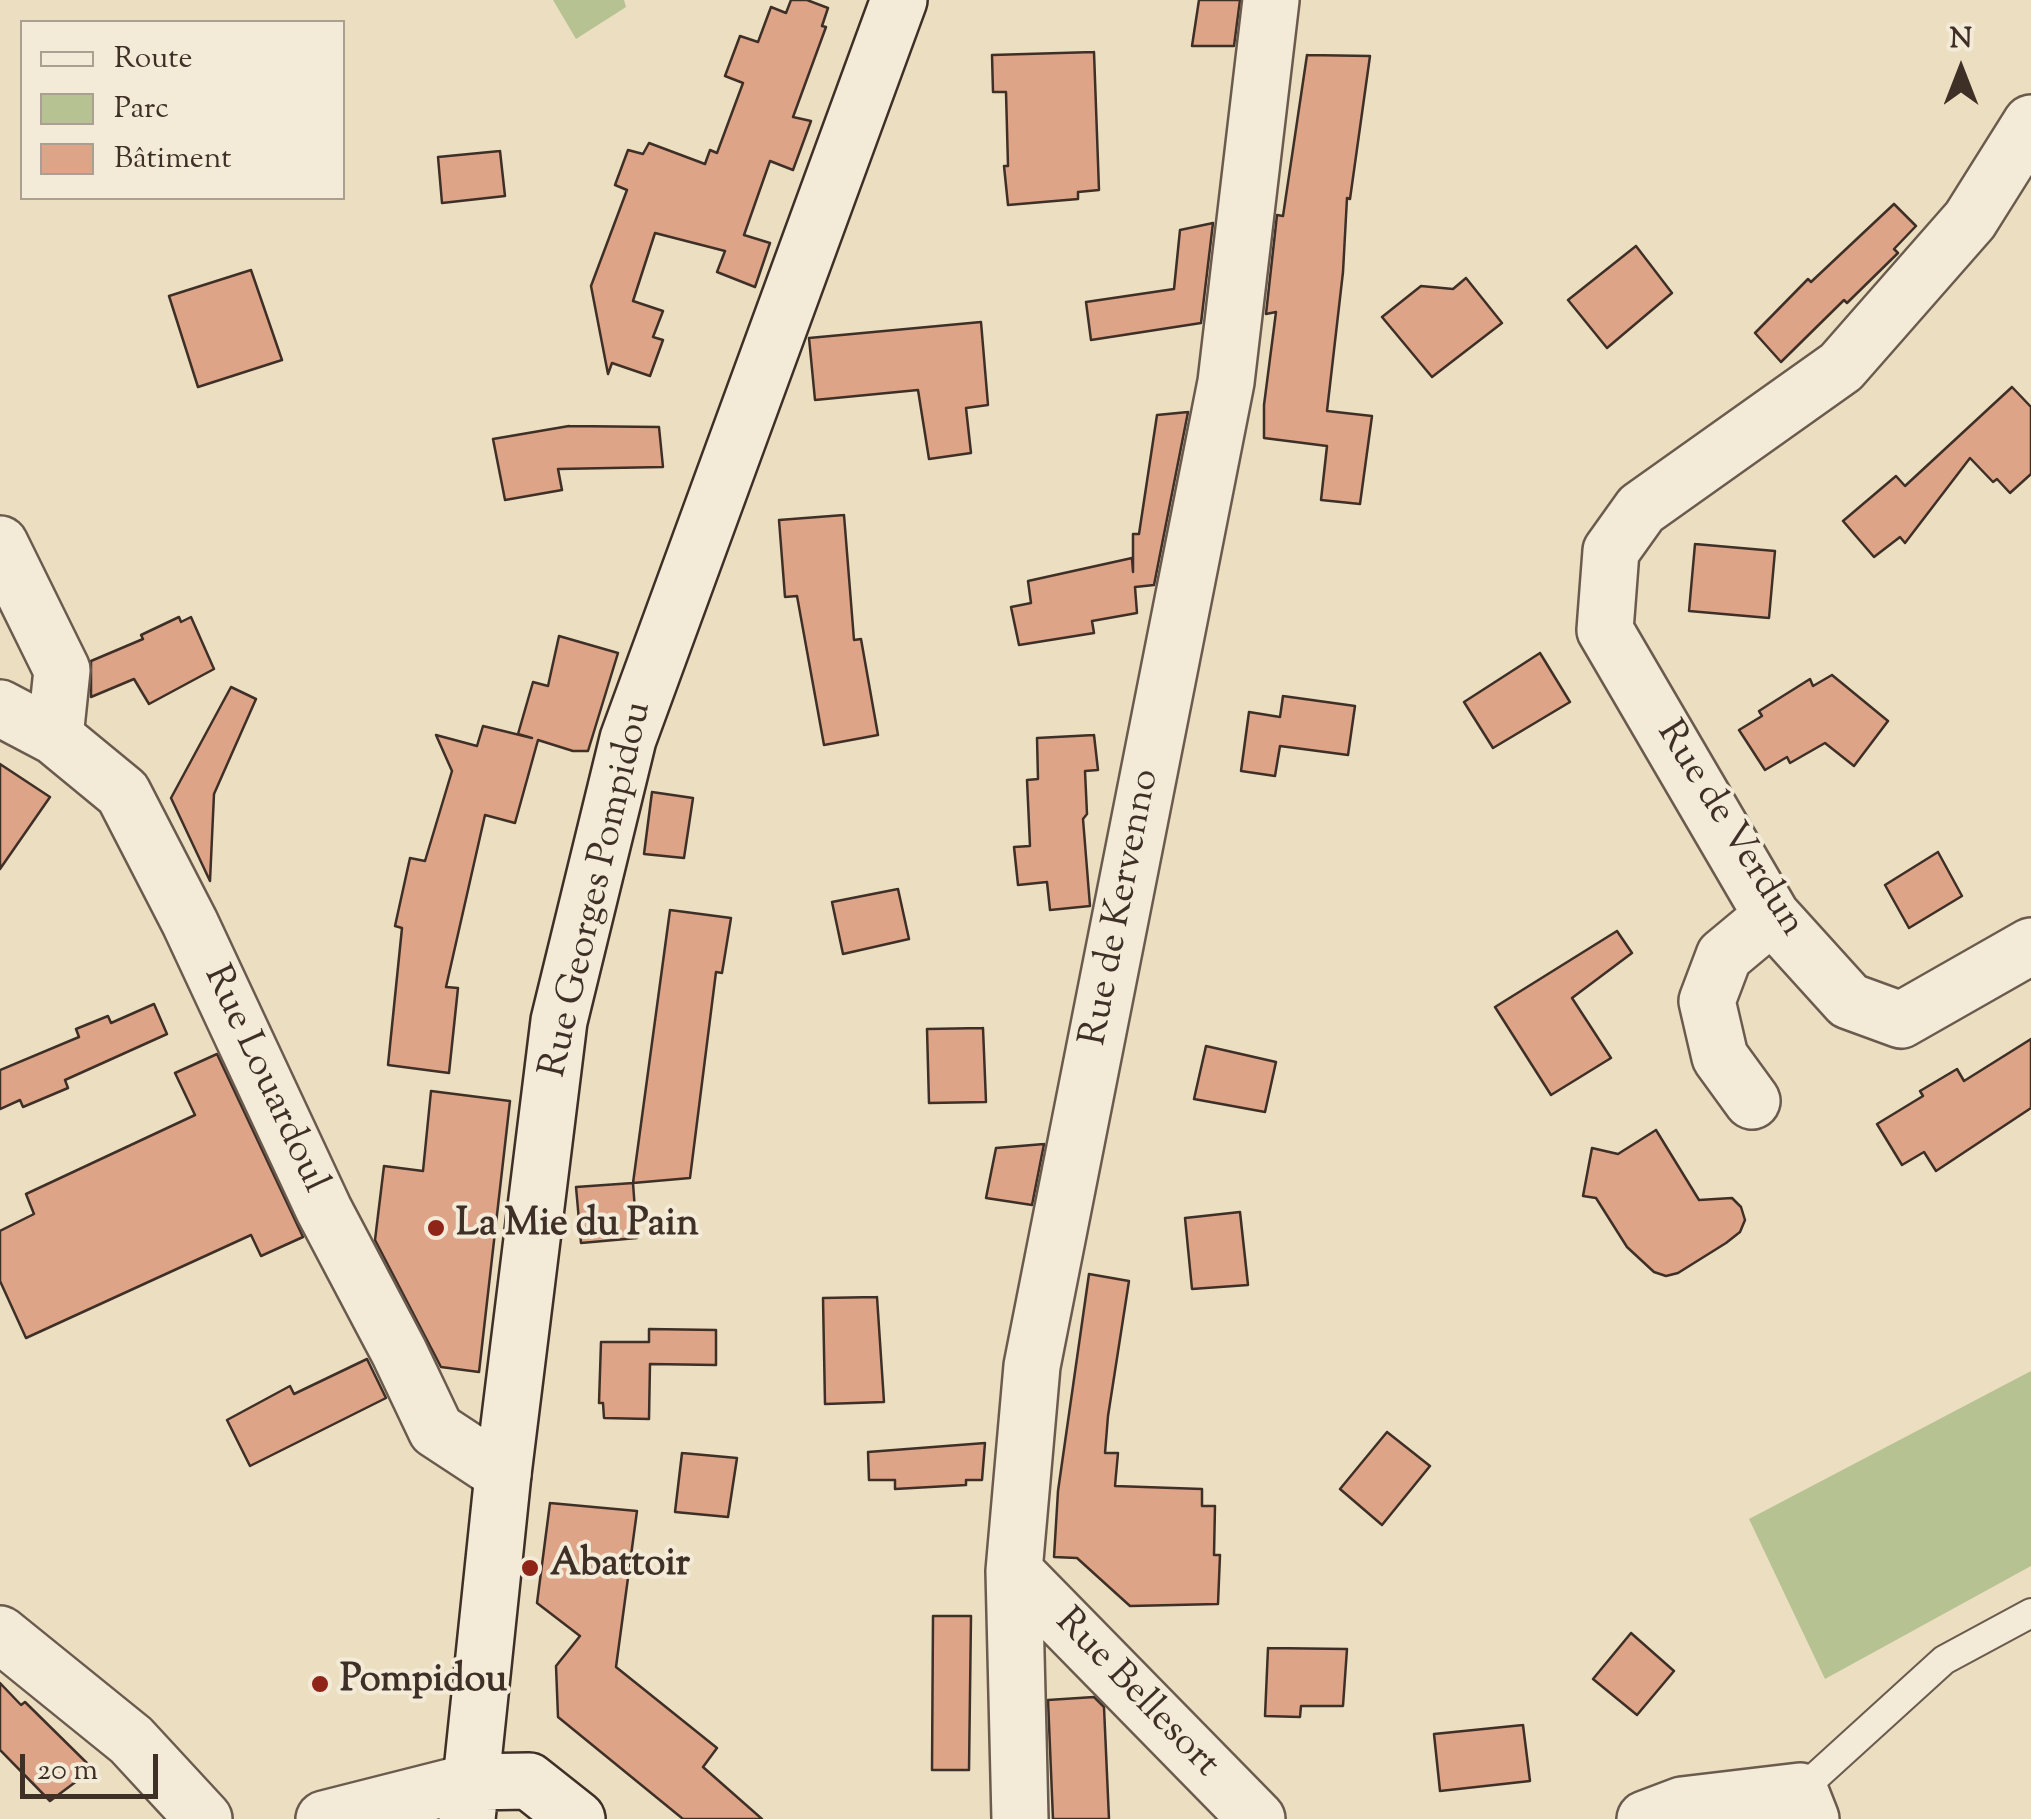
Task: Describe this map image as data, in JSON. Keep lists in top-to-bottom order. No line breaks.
{"streets":{"street":["Rue de Verdun","Rue Georges Pompidou","Rue de Kervenno","Rue Louardoul","Rue Bellesort"]},"crossings":[["Rue Georges Pompidou","Rue Louardoul"],["Rue de Kervenno","Rue Bellesort"]],"places":["La Mie du Pain","Abattoir","Pompidou"],"legend":["Route","Parc","Bâtiment"],"scale_bar":"20 m","north":"top"}
